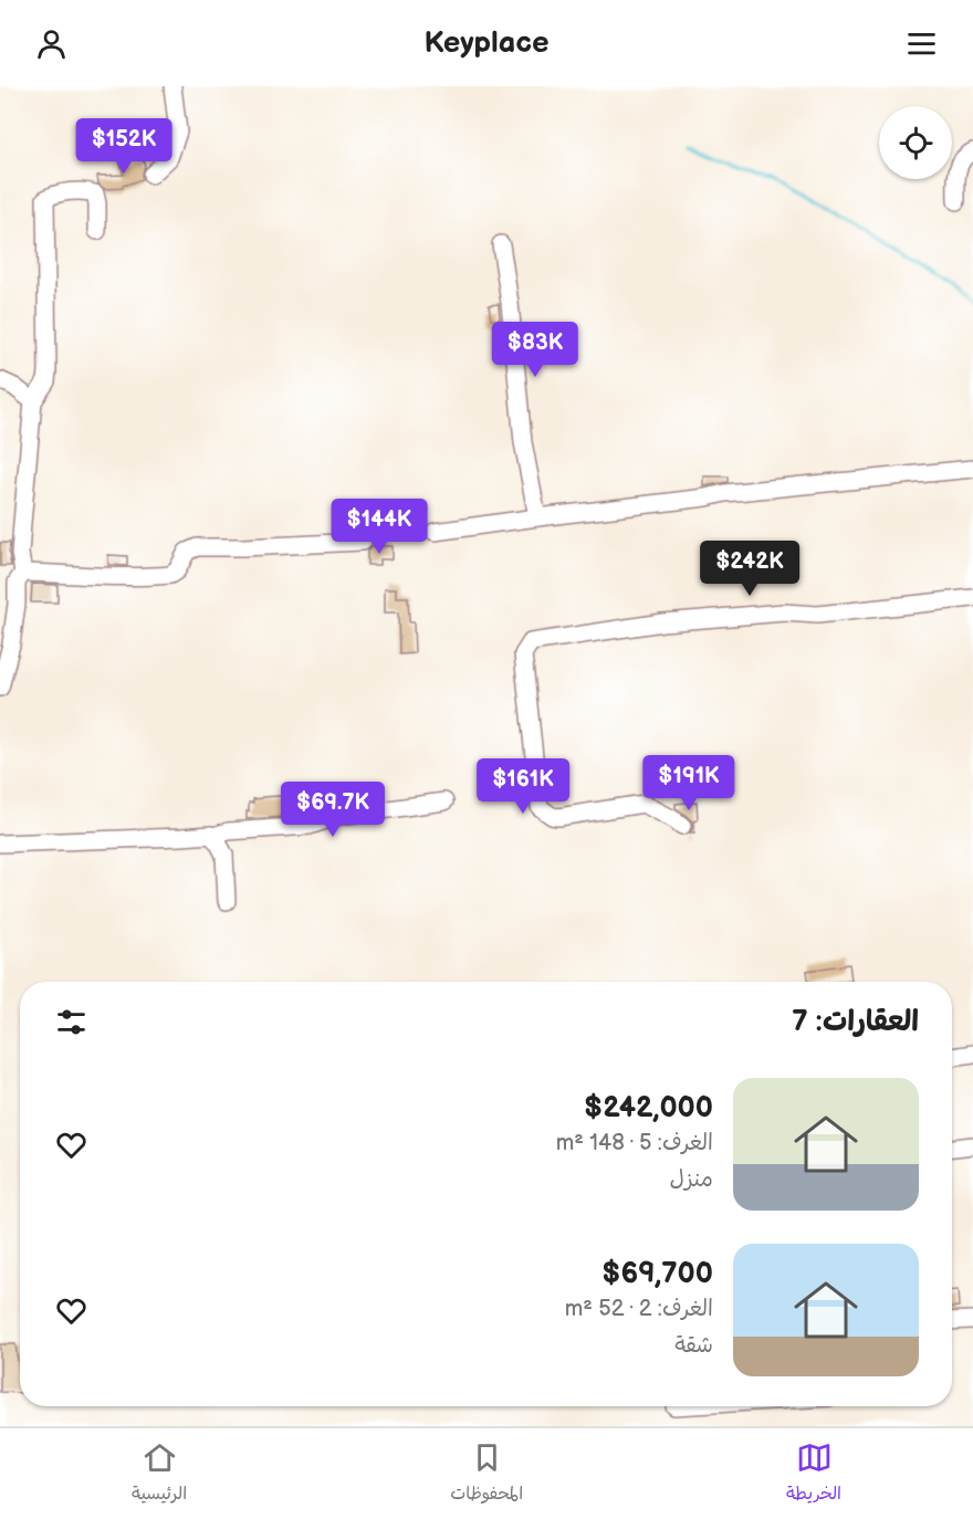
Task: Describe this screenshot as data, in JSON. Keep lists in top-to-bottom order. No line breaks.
{"page":{"header":"Keyplace","price":["$152K","$83K","$144K","$242K","$191K","$161K","$69.7K"],"heading":"العقارات: 7","list":[{"name":"$242,000","note":"الغرف: 5 · 148 m² · منزل"},{"name":"$69,700","note":"الغرف: 2 · 52 m² · شقة"}],"tabs":["الخريطة","المحفوظات","الرئيسية"]}}
